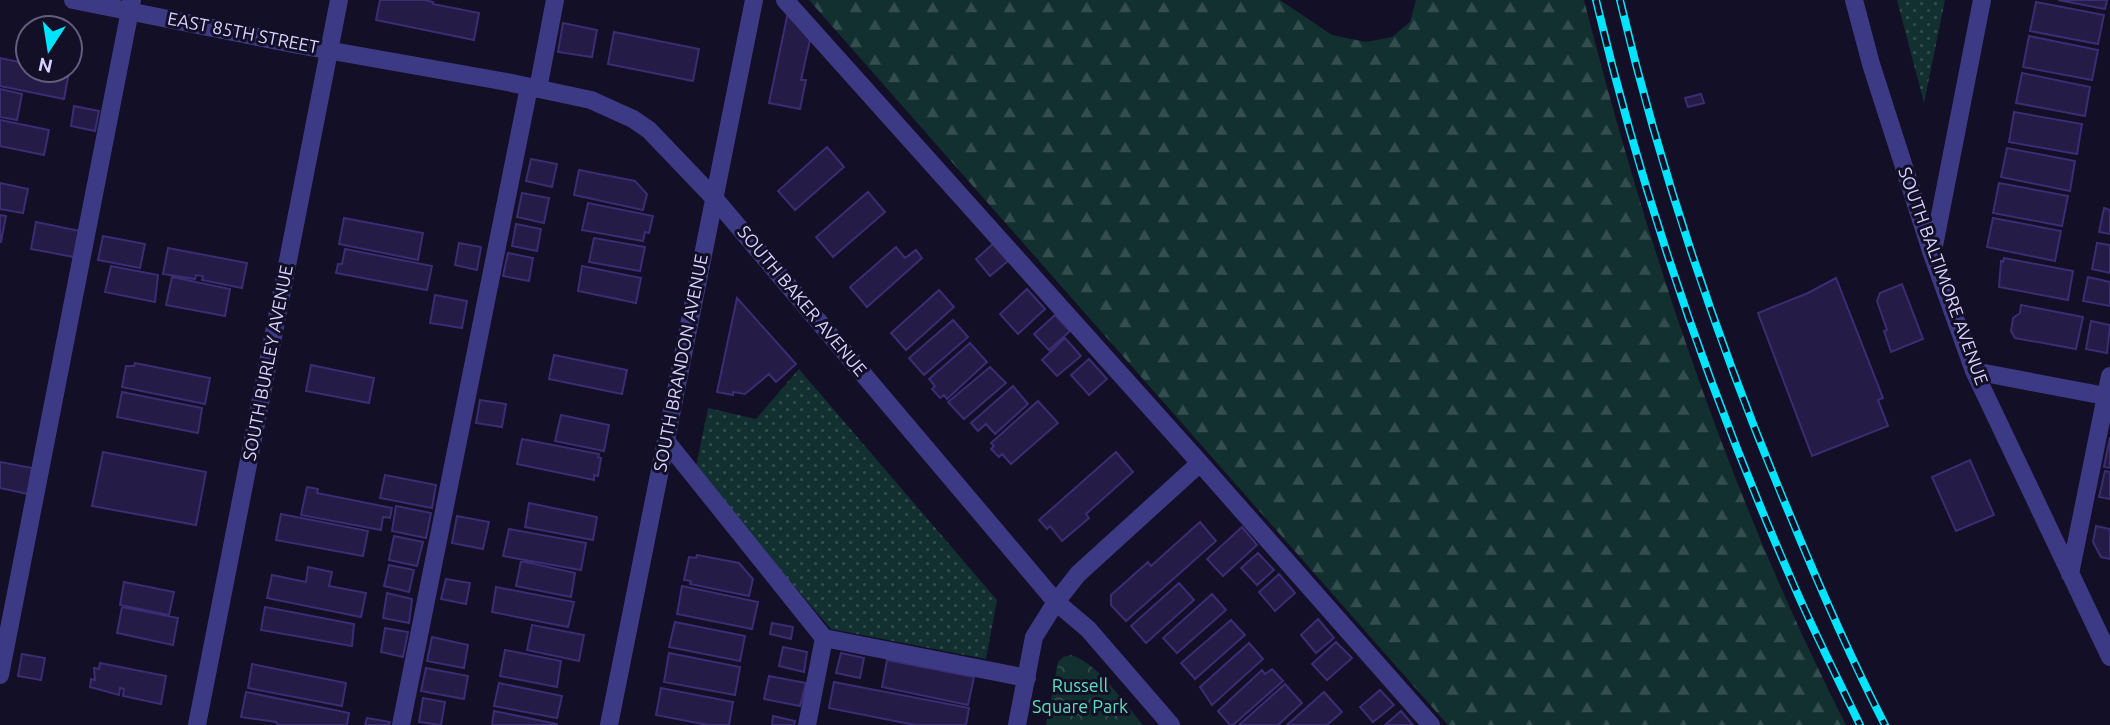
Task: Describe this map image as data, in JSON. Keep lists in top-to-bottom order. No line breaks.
{"streets":{"street":["EAST 85TH STREET","SOUTH BALTIMORE AVENUE","SOUTH BAKER AVENUE","SOUTH BURLEY AVENUE","SOUTH BRANDON AVENUE"]},"crossings":[["EAST 85TH STREET","SOUTH BAKER AVENUE"],["EAST 85TH STREET","SOUTH BURLEY AVENUE"],["SOUTH BAKER AVENUE","SOUTH BURLEY AVENUE"],["SOUTH BAKER AVENUE","SOUTH BRANDON AVENUE"]],"parks":["Russell Square Park"],"north":"bottom"}
